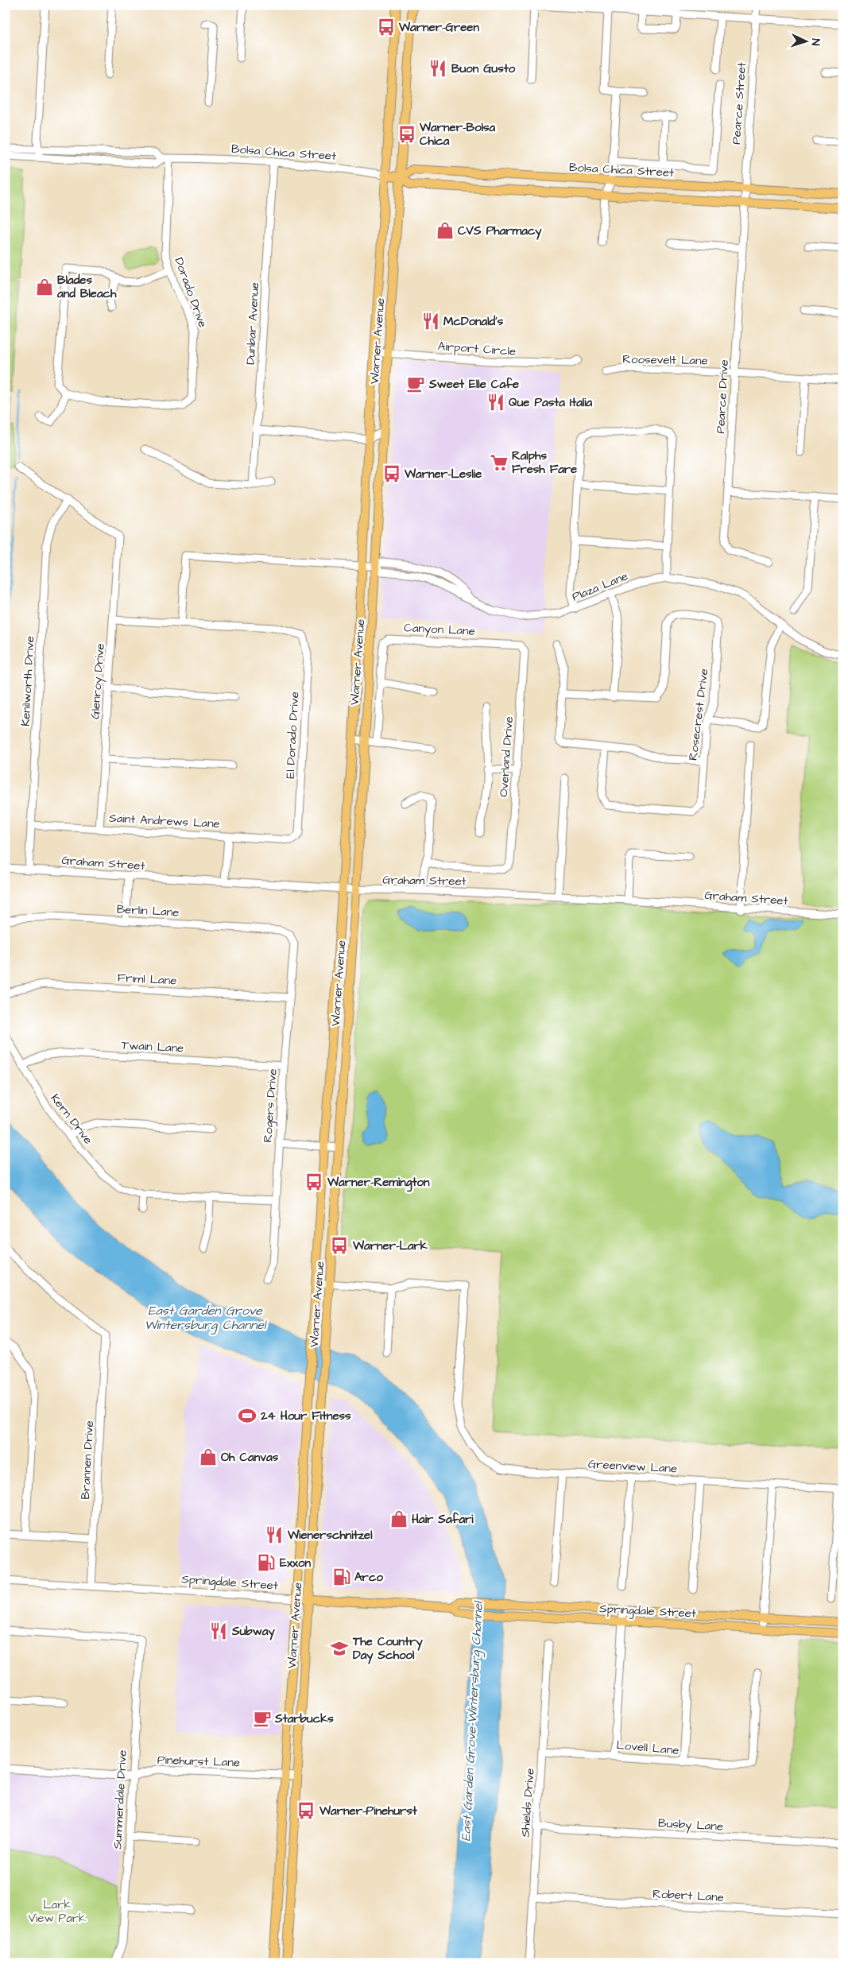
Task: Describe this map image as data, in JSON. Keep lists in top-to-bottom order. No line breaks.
{"streets":{"main road":["Bolsa Chica Street","Warner Avenue","Springdale Street"],"street":["Pearce Street","Dorado Drive","Dunbar Avenue","Airport Circle","Roosevelt Lane","Pearce Drive","Plaza Lane","Canyon Lane","Kenilworth Drive","Glenroy Drive","Rosecrest Drive","El Dorado Drive","Overland Drive","Saint Andrews Lane","Graham Street","Berlin Lane","Friml Lane","Twain Lane","Rogers Drive","Kern Drive","Brannen Drive","Greenview Lane","Lovell Lane","Pinehurst Lane","Summerdale Drive","Shields Drive","Busby Lane","Robert Lane"]},"crossings":[["Pearce Street","Bolsa Chica Street"],["Pearce Street","Pearce Drive"],["Bolsa Chica Street","Dorado Drive"],["Bolsa Chica Street","Dunbar Avenue"],["Bolsa Chica Street","Warner Avenue"],["Bolsa Chica Street","Pearce Drive"],["Warner Avenue","Airport Circle"],["Warner Avenue","Plaza Lane"],["Warner Avenue","Graham Street"],["Warner Avenue","Springdale Street"],["Warner Avenue","Pinehurst Lane"],["Roosevelt Lane","Pearce Drive"],["Plaza Lane","El Dorado Drive"],["Canyon Lane","Overland Drive"],["Kenilworth Drive","Glenroy Drive"],["Kenilworth Drive","Saint Andrews Lane"],["Kenilworth Drive","Graham Street"],["Glenroy Drive","Saint Andrews Lane"],["El Dorado Drive","Saint Andrews Lane"],["Berlin Lane","Rogers Drive"],["Friml Lane","Rogers Drive"],["Twain Lane","Rogers Drive"],["Twain Lane","Kern Drive"],["Rogers Drive","Kern Drive"],["Brannen Drive","Springdale Street"],["Lovell Lane","Shields Drive"],["Pinehurst Lane","Summerdale Drive"],["Shields Drive","Busby Lane"],["Shields Drive","Robert Lane"]],"water":["East Garden Grove Wintersburg Channel","East Garden Grove-Wintersburg Channel"],"parks":["Lark View Park"],"places":{"bus stop":["Warner-Green","Warner-Bolsa Chica","Warner-Leslie","Warner-Remington","Warner-Lark","Warner-Pinehurst"],"restaurant":["Buon Gusto","McDonald's","Que Pasta Italia","Wienerschnitzel","Subway"],"shop":["CVS Pharmacy","Blades and Bleach","Oh Canvas","Hair Safari"],"cafe":["Sweet Elle Cafe","Starbucks"],"supermarket":["Ralphs Fresh Fare"],"sports":["24 Hour Fitness"],"fuel station":["Exxon","Arco"],"school or university":["The Country Day School"]},"north":"right"}
